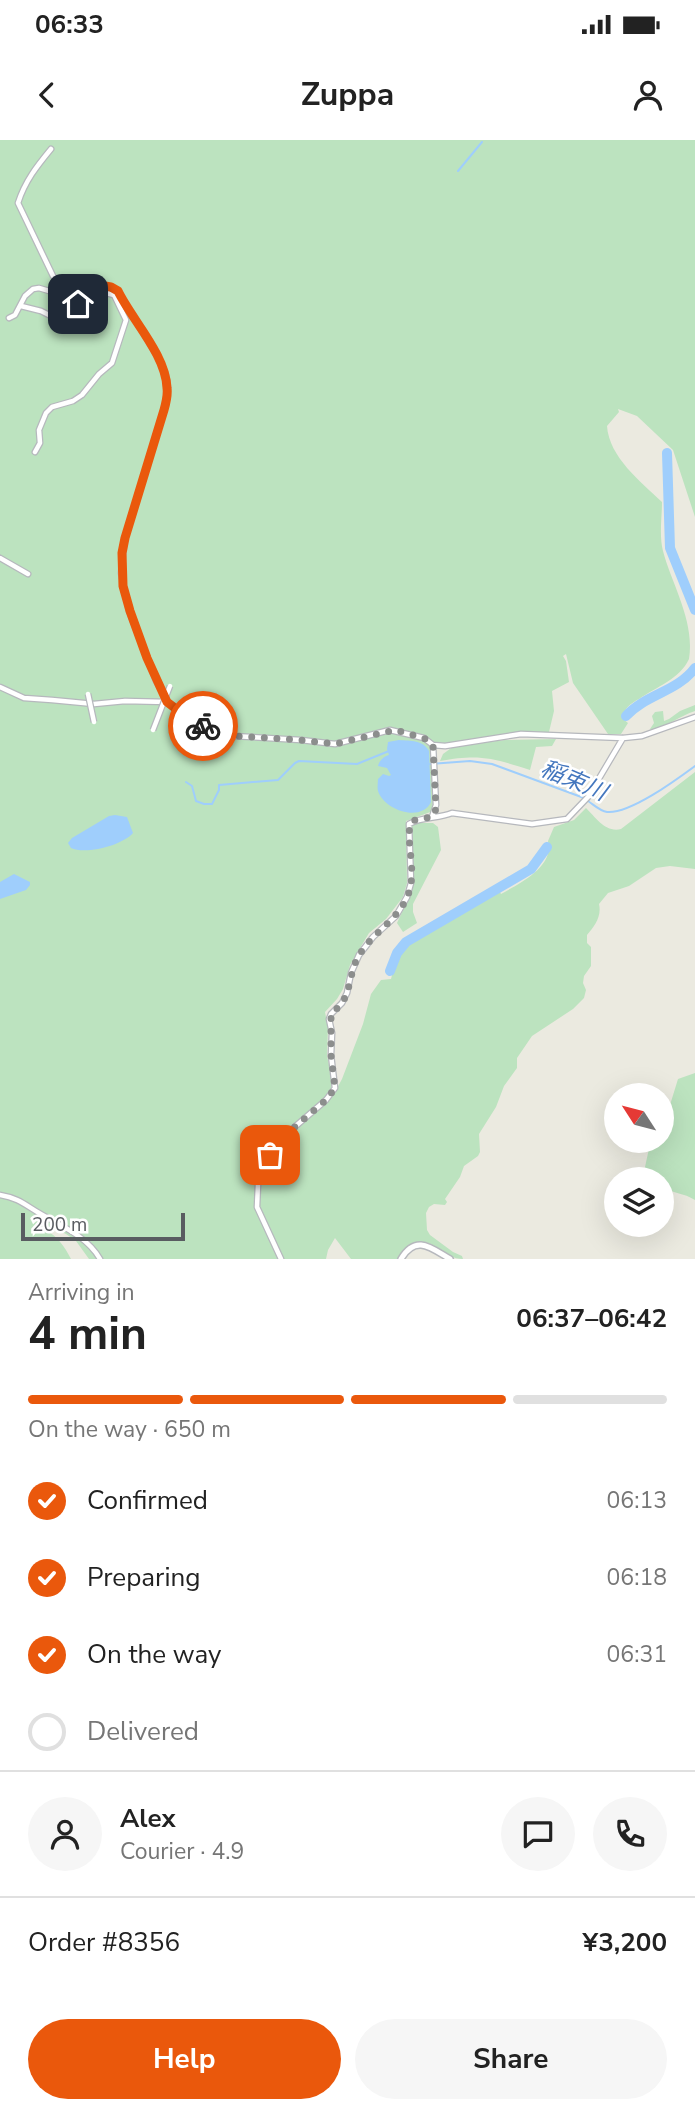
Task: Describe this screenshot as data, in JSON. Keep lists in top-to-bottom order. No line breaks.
{"water":["稲束川"],"scale_bar":"200 m","north":"top left","page":{"status":"06:33","header":"Zuppa","scale":"200 m","heading":["4 min","Arriving in","06:37–06:42"],"panel":["Alex","Courier · 4.9","Order #8356","¥3,200"],"bar":"On the way · 650 m","list":[["Confirmed","06:13"],["Preparing","06:18"],["On the way","06:31"],"Delivered"],"buttons":["Help","Share"]}}
